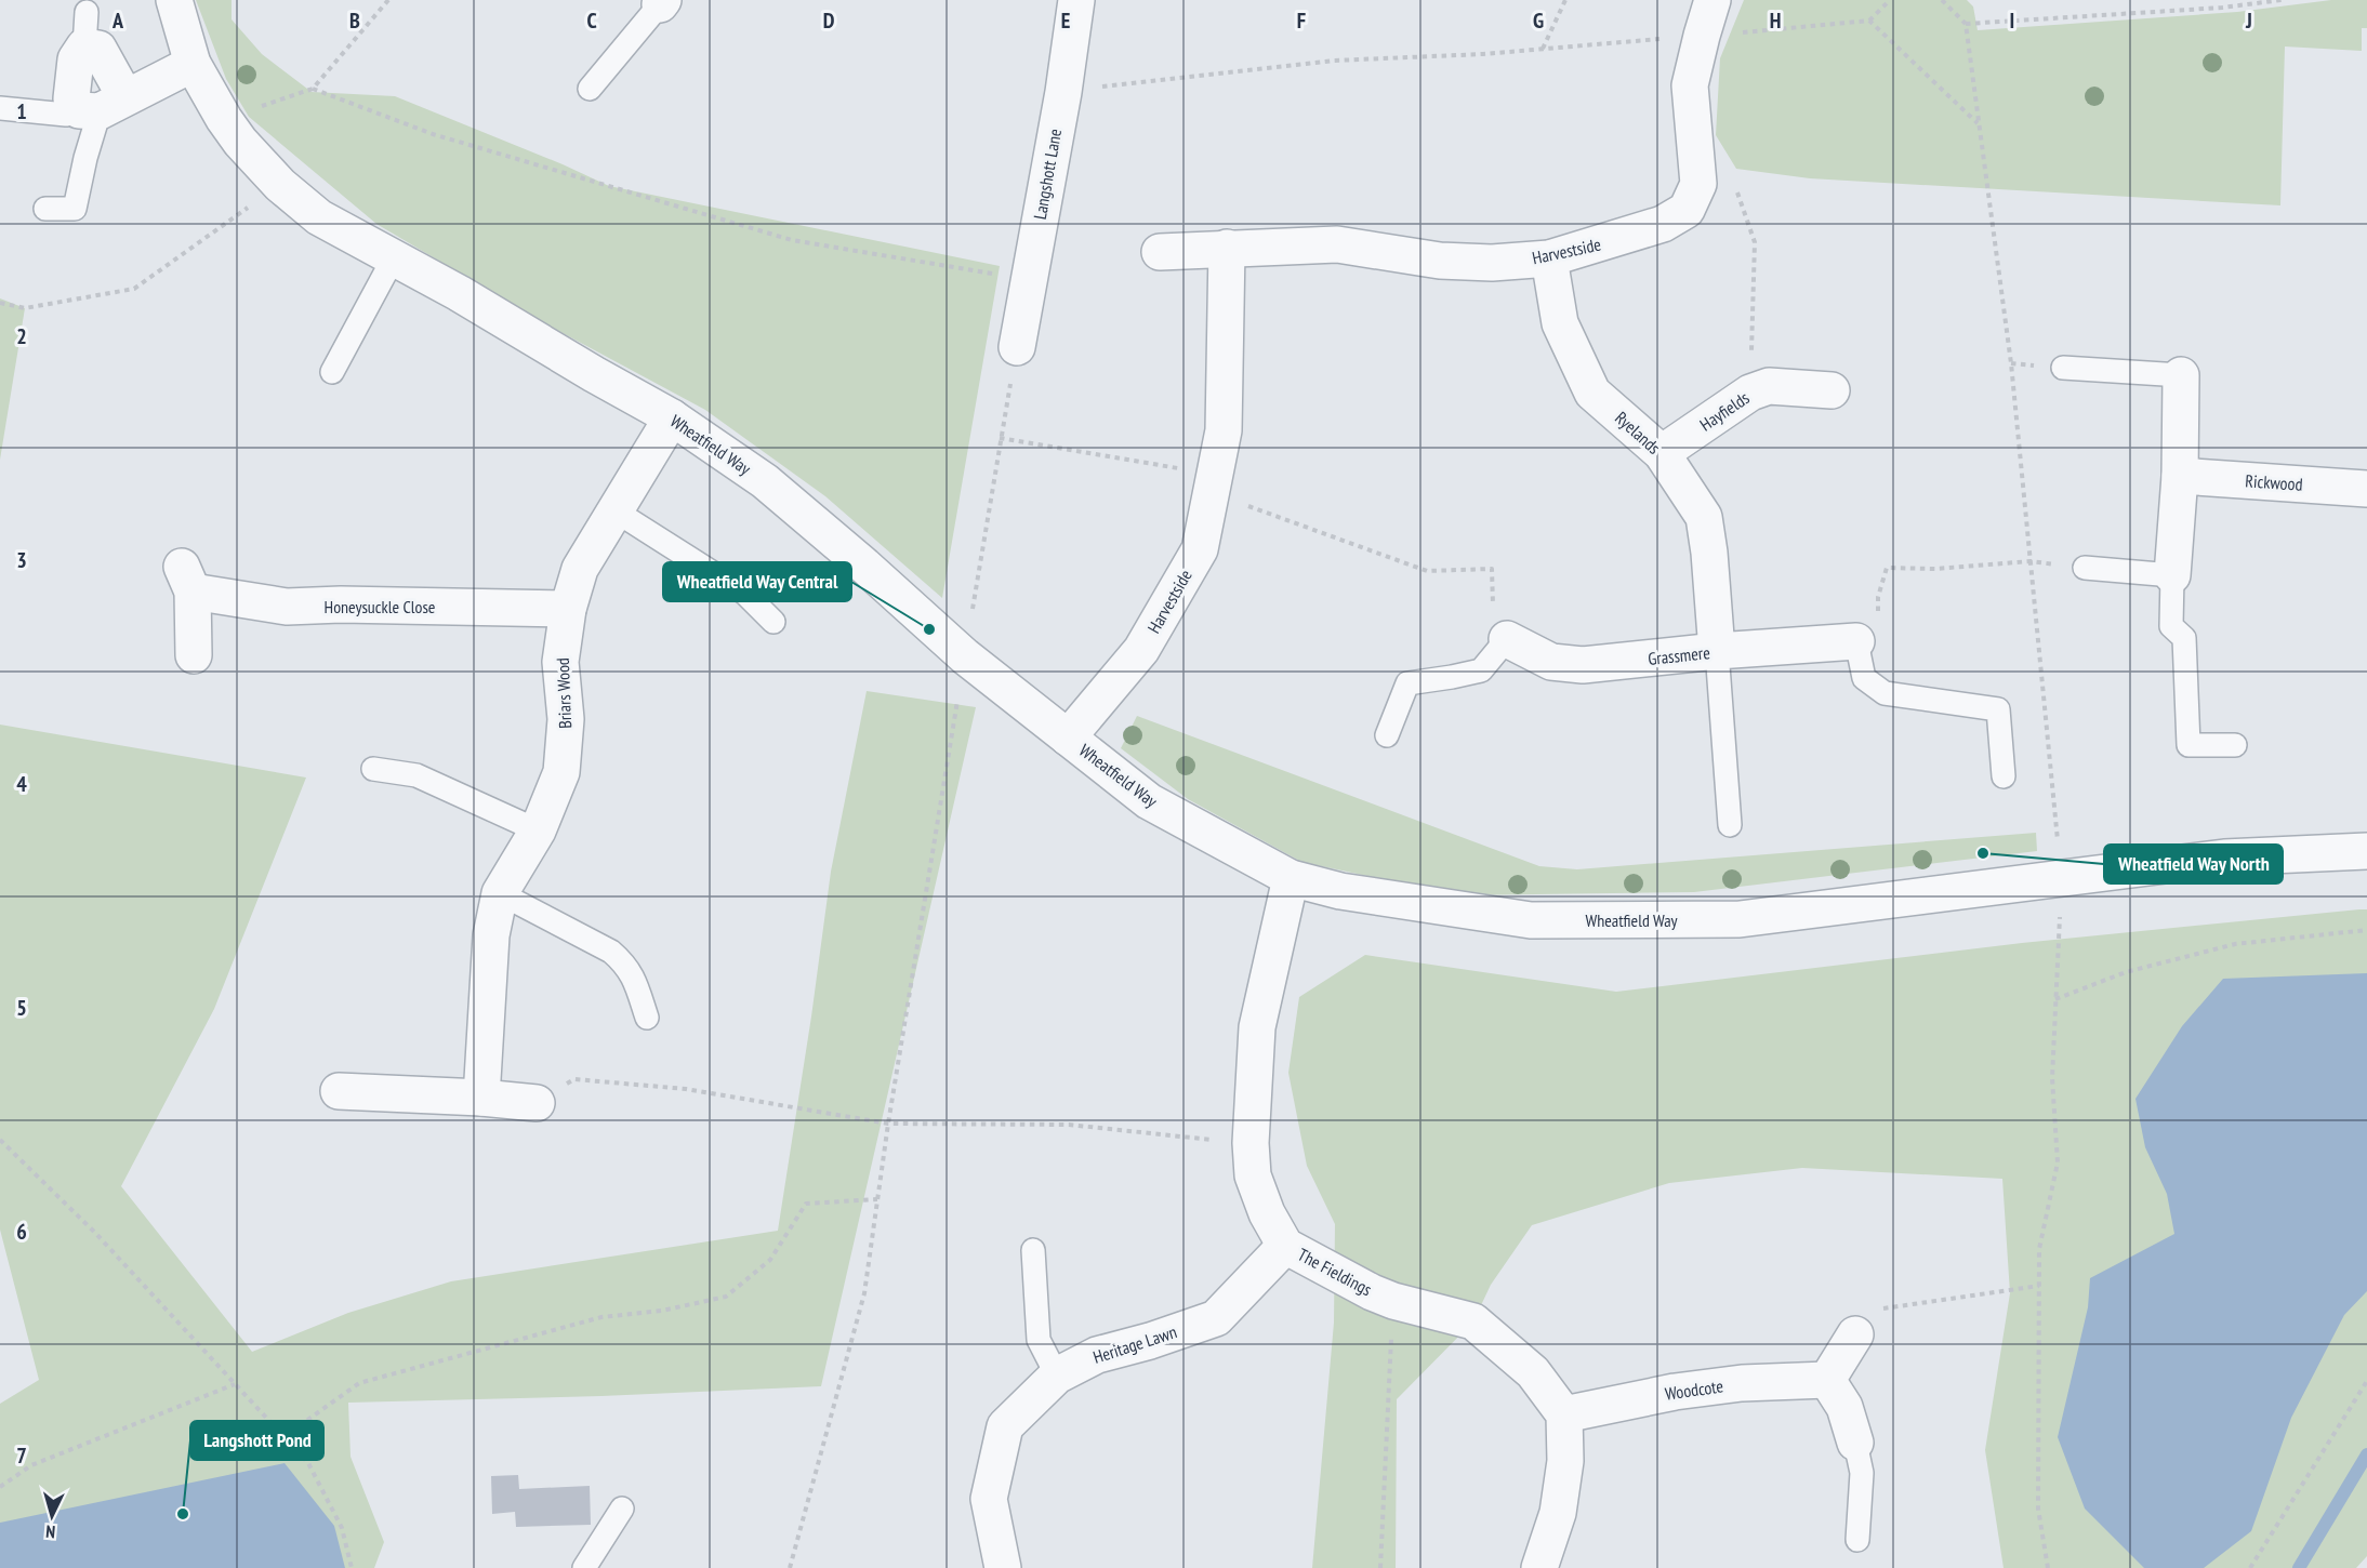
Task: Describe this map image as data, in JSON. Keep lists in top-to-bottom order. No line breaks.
{"streets":{"street":["Langshott Lane","Harvestside","Hayfields","Ryelands","Wheatfield Way","Rickwood","Honeysuckle Close","Grassmere","Briars Wood","The Fieldings","Heritage Lawn","Woodcote"]},"crossings":[["Harvestside","Ryelands"],["Harvestside","Wheatfield Way"],["Hayfields","Ryelands"],["Ryelands","Grassmere"],["Wheatfield Way","Briars Wood"],["Wheatfield Way","The Fieldings"],["Honeysuckle Close","Briars Wood"],["The Fieldings","Heritage Lawn"],["The Fieldings","Woodcote"]],"places":["Wheatfield Way Central","Wheatfield Way North","Langshott Pond"],"north":"bottom","grid":{"columns":["A","B","C","D","E","F","G","H","I","J"],"rows":["1","2","3","4","5","6","7"]}}
